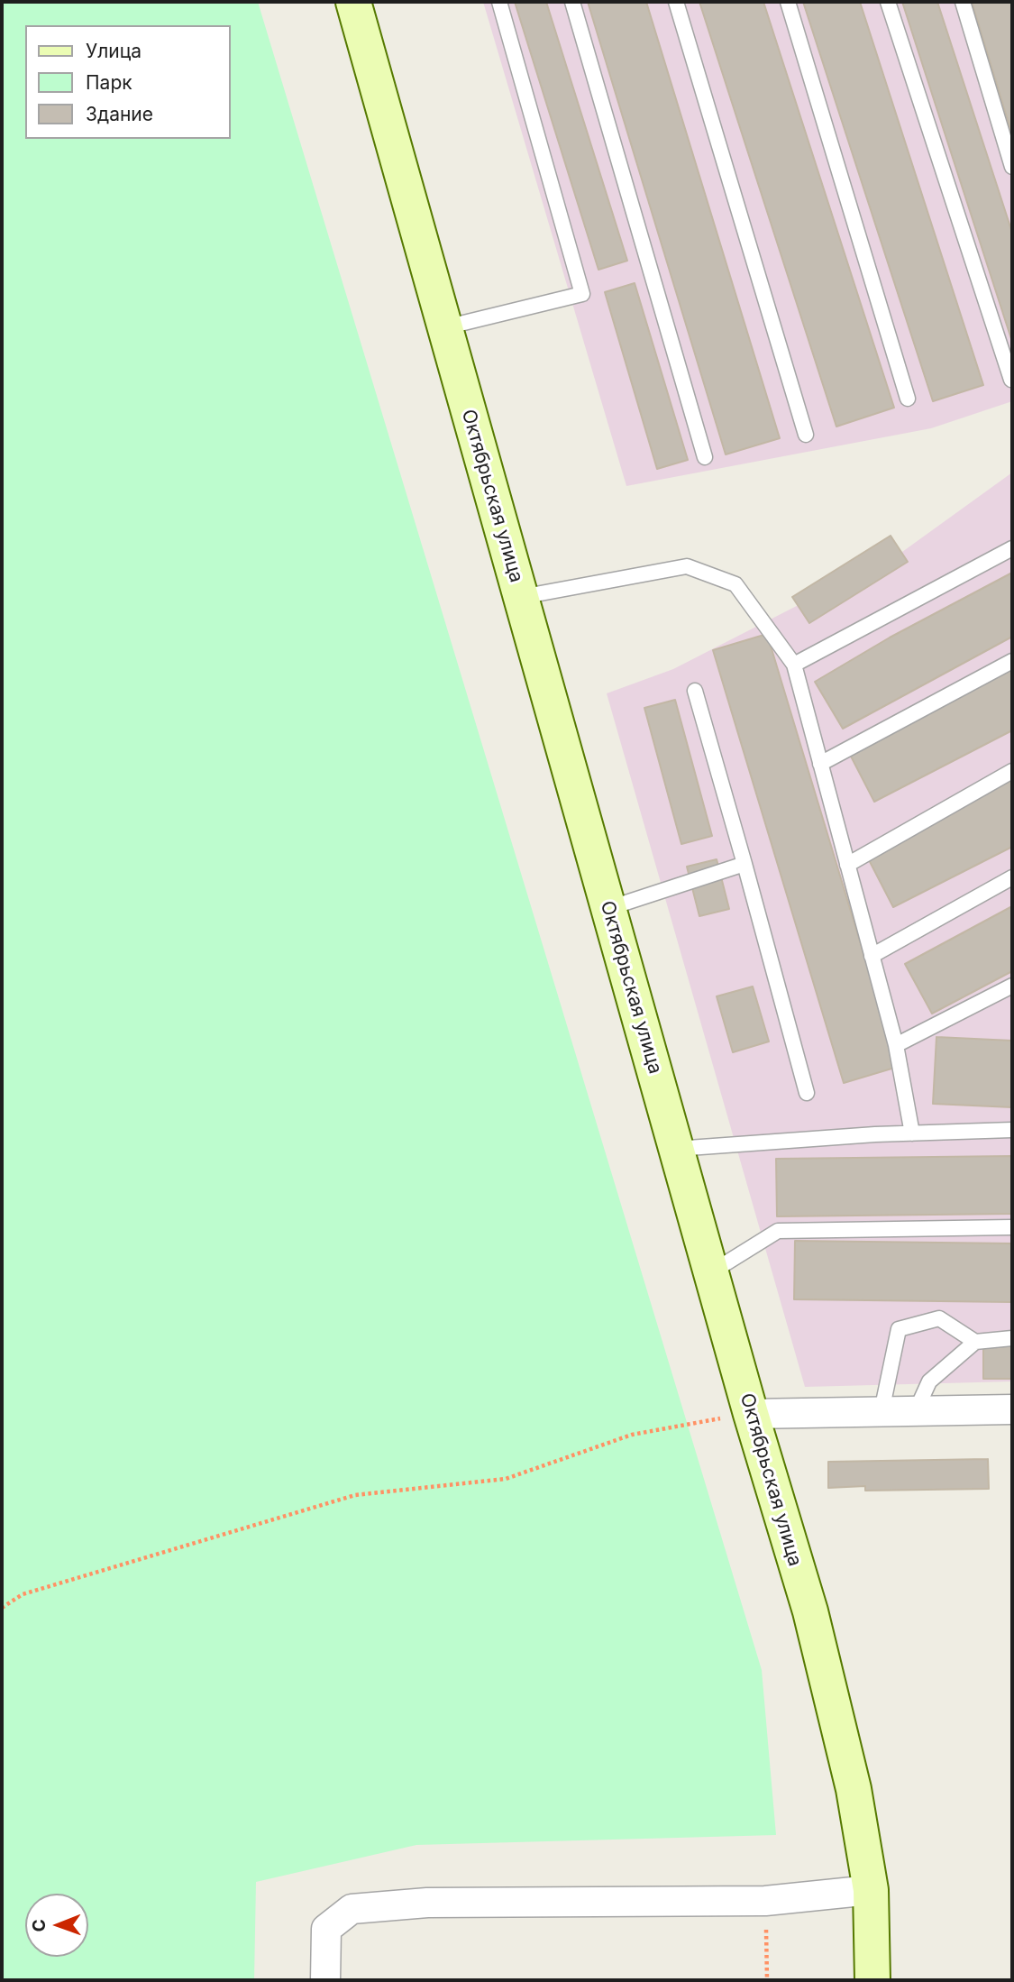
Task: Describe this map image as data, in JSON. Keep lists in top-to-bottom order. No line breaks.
{"streets":{"main road":["Октябрьская улица"]},"legend":["Улица","Парк","Здание"],"north":"left"}
